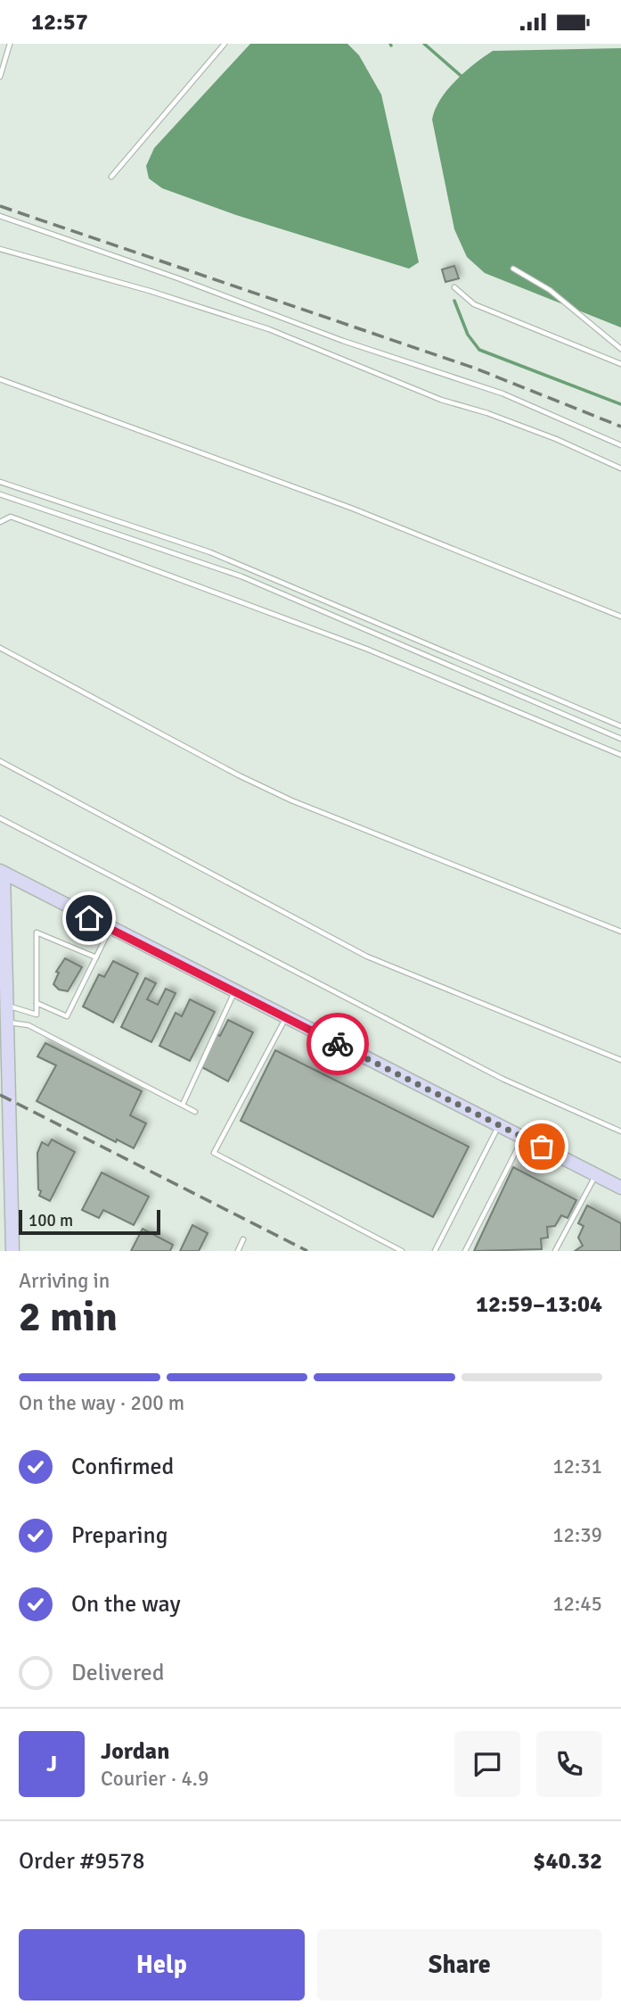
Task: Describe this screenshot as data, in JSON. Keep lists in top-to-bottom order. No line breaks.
{"scale_bar":"100 m","page":{"status":"12:57","scale":"100 m","heading":["2 min","Arriving in","12:59–13:04"],"panel":["Jordan","Courier · 4.9","Order #9578","$40.32"],"bar":"On the way · 200 m","list":[["Confirmed","12:31"],["Preparing","12:39"],["On the way","12:45"],"Delivered"],"round":"J","buttons":["Help","Share"]}}
